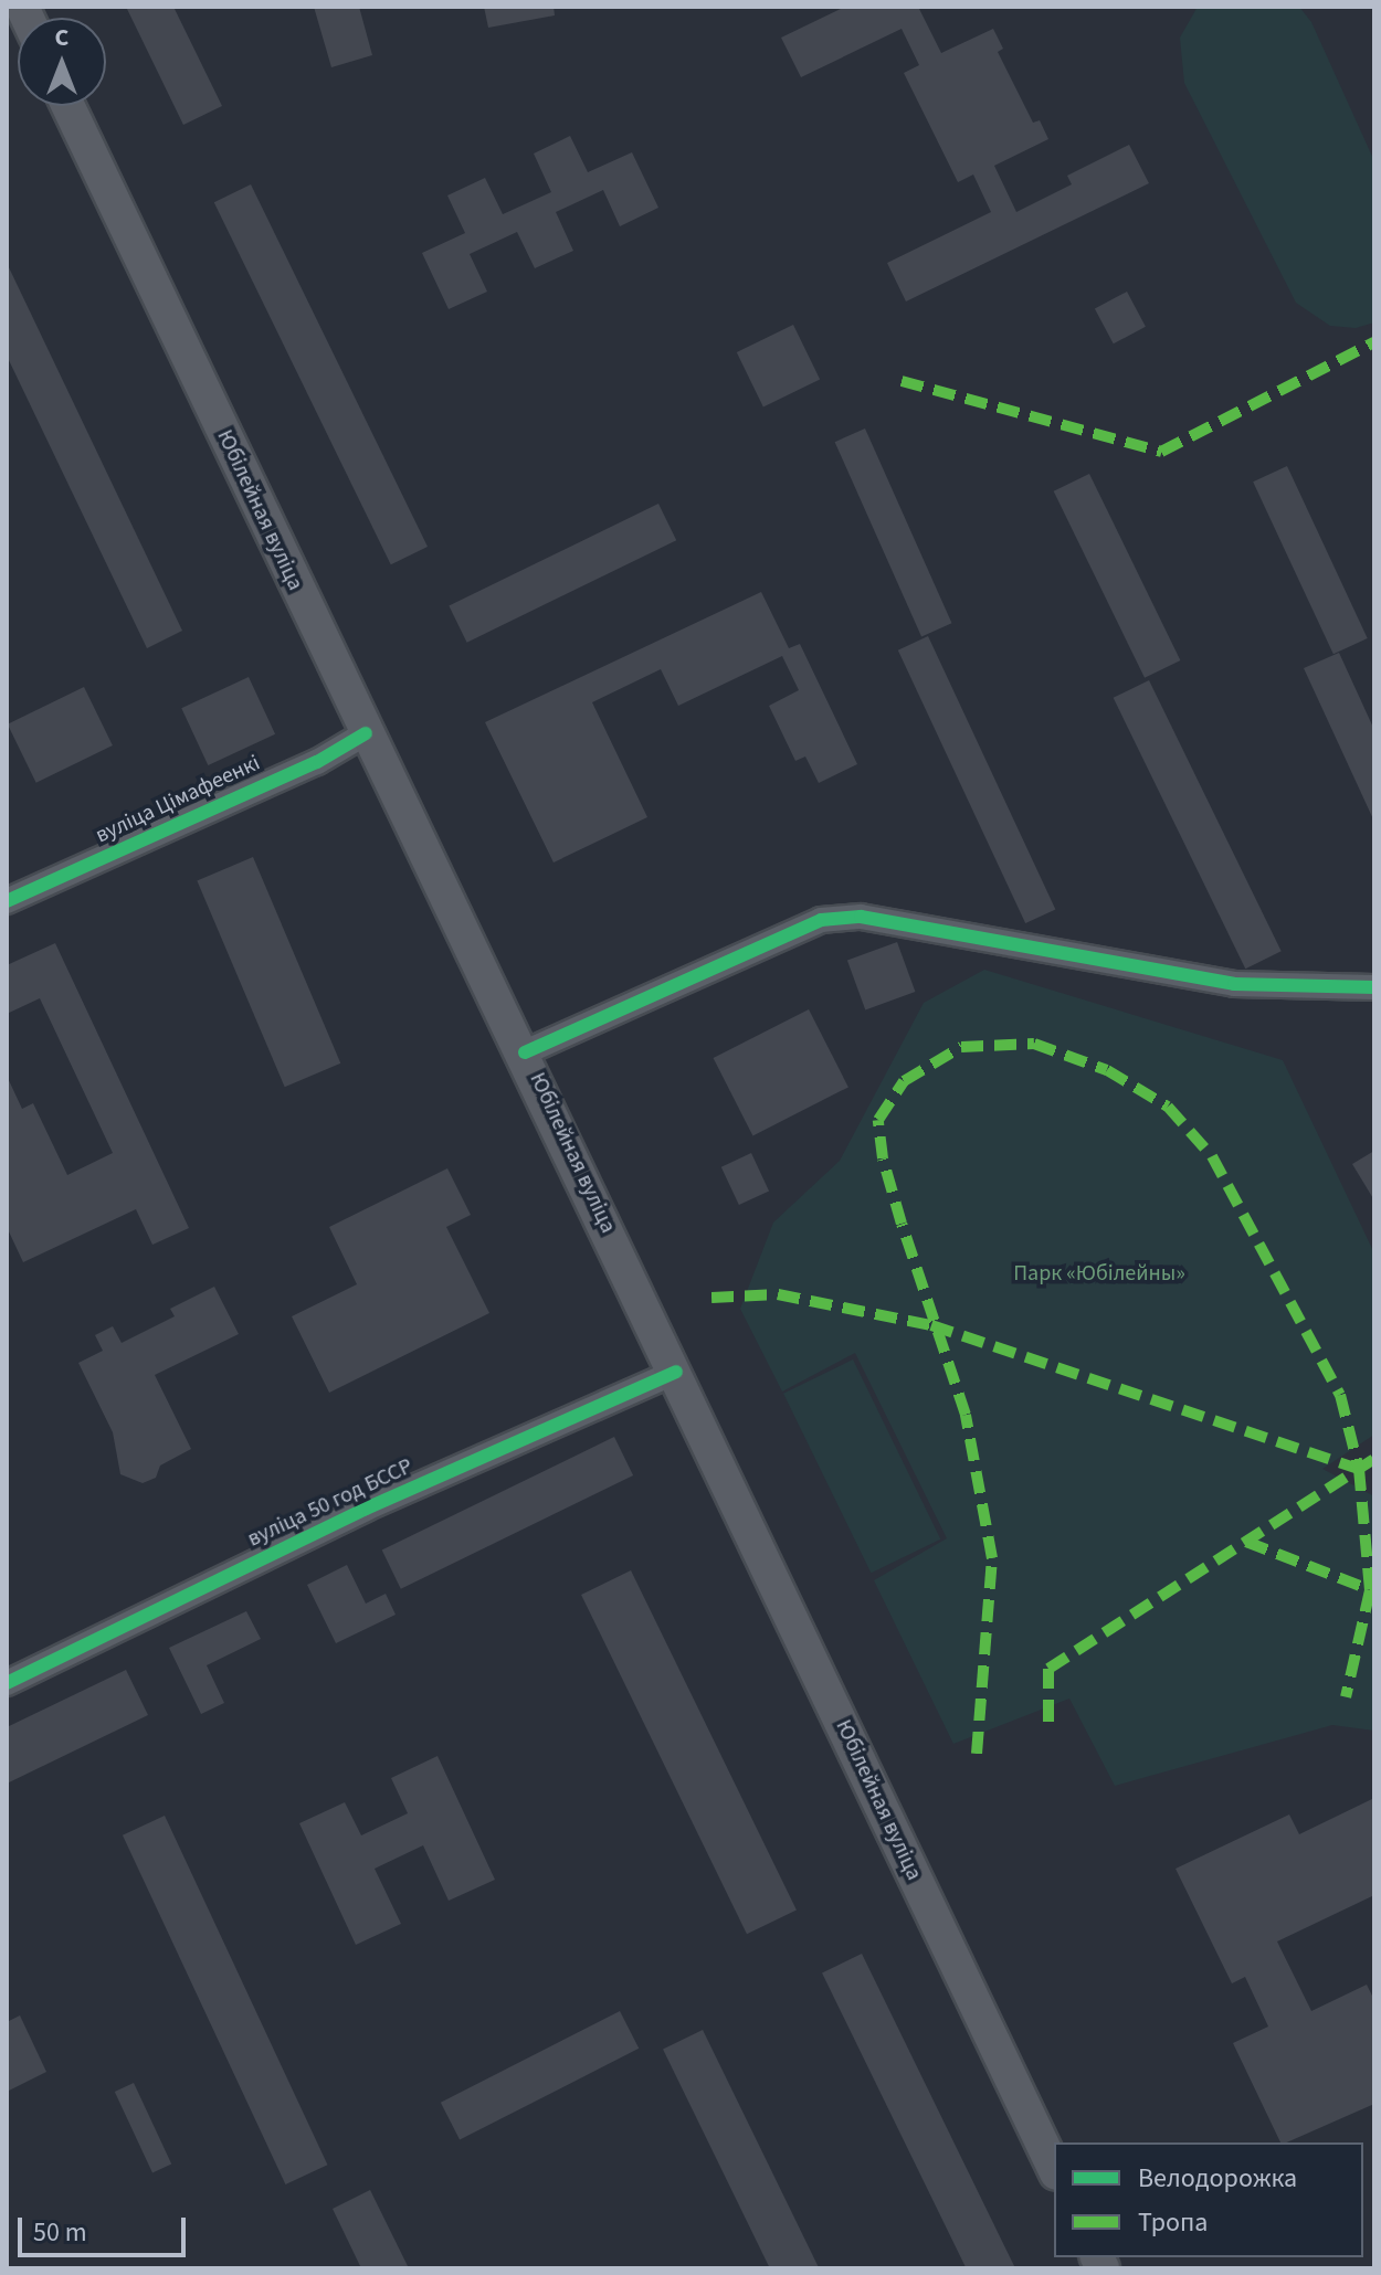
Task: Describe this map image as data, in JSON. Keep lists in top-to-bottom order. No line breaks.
{"streets":{"main road":["Юбілейная вуліца"],"street":["вуліца Цімафеенкі","вуліца 50 год БССР"]},"crossings":[["Юбілейная вуліца","вуліца Цімафеенкі"],["Юбілейная вуліца","вуліца 50 год БССР"]],"parks":["Парк «Юбілейны»"],"legend":["Велодорожка","Тропа"],"scale_bar":"50 m","north":"top"}
